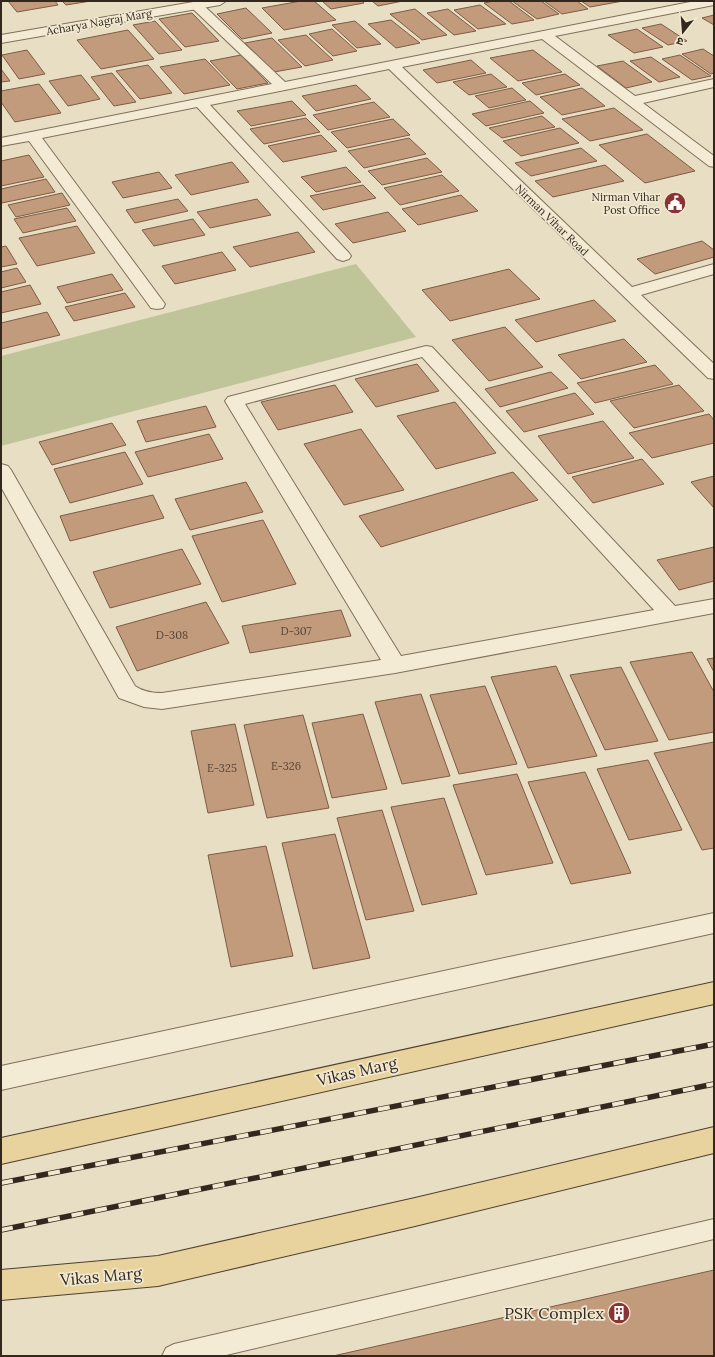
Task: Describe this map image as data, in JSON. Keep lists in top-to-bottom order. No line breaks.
{"streets":{"main road":["Vikas Marg"],"street":["Acharya Nagraj Marg","Nirman Vihar Road"]},"places":{"public building":["Nirman Vihar Post Office"],"building":["PSK Complex"]},"house_numbers":["D-307","D-308","E-326","E-325"],"north":"bottom"}
